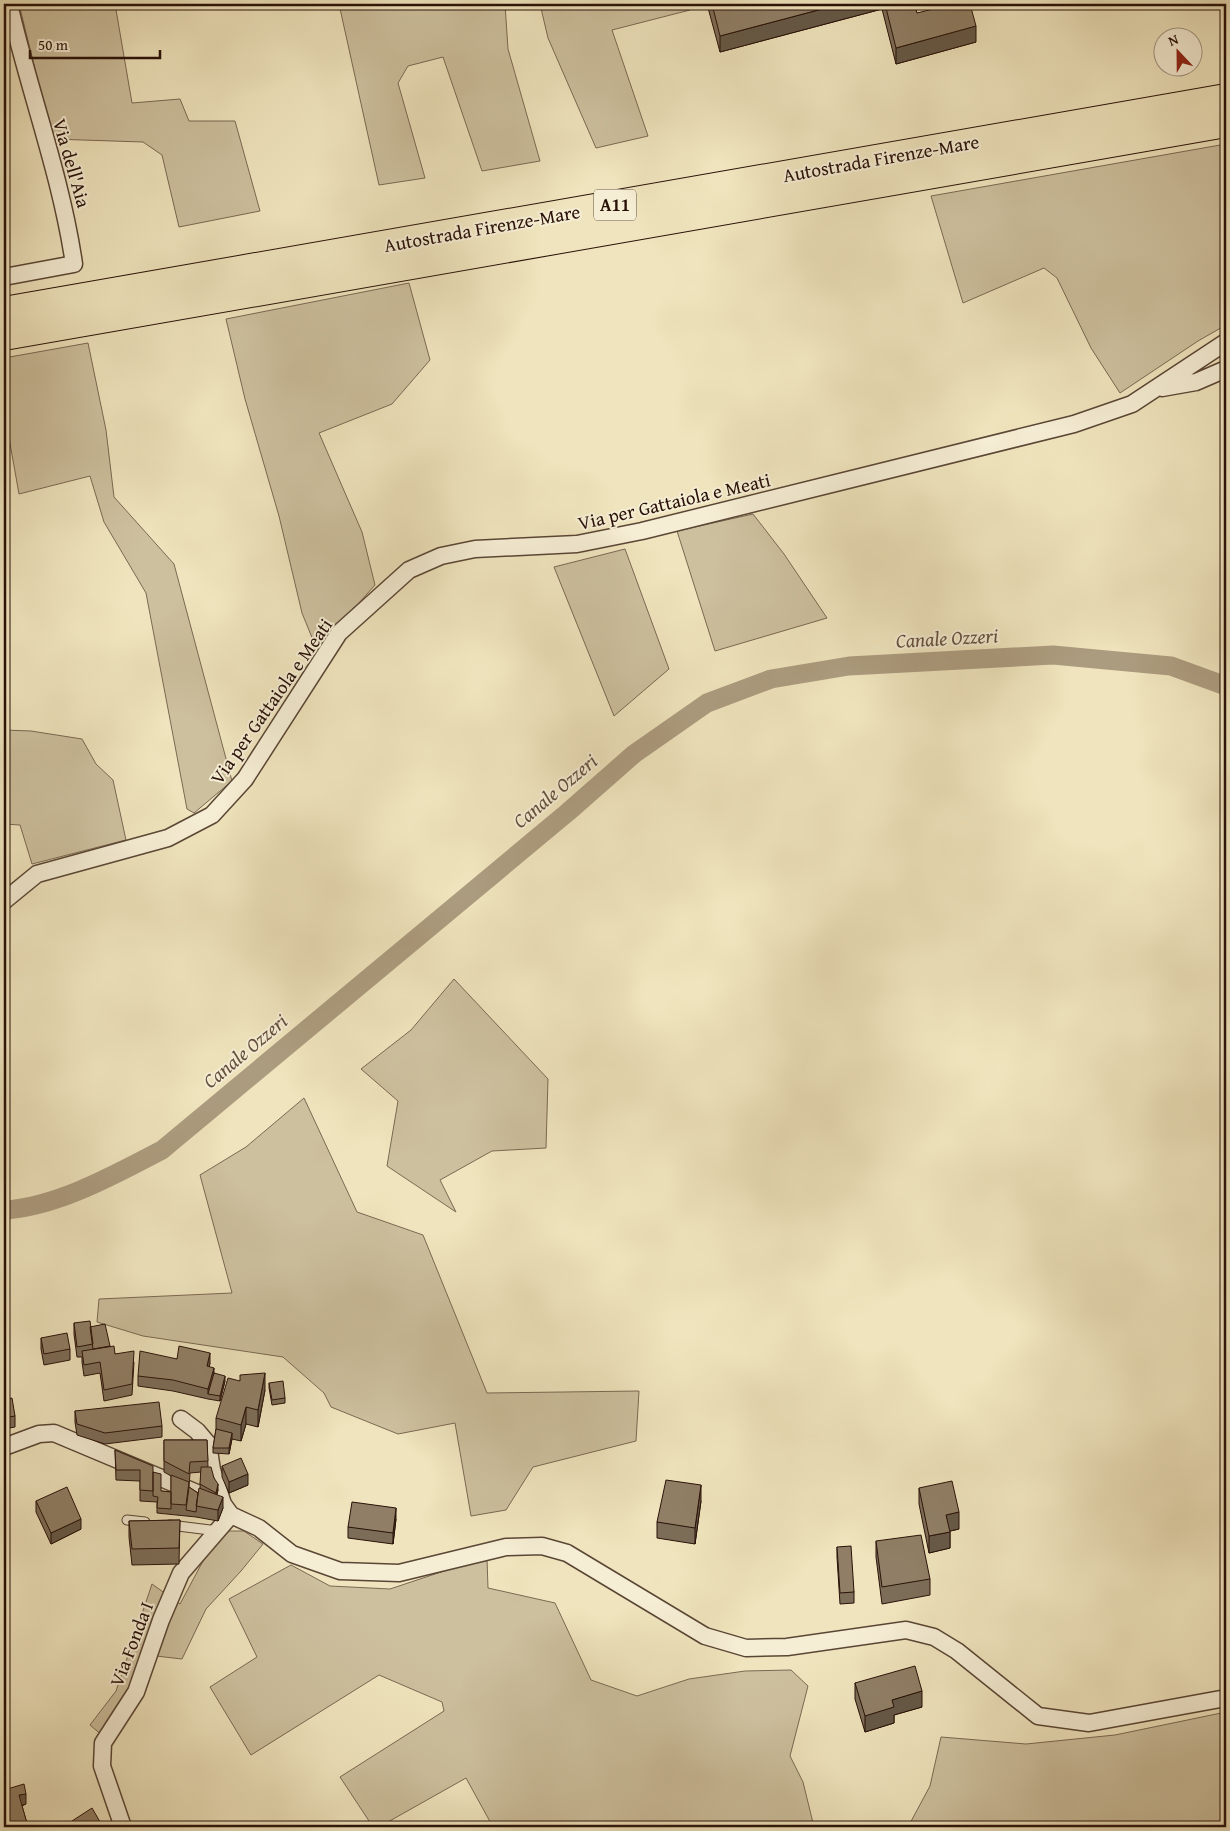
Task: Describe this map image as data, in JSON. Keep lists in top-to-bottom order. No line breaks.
{"streets":{"highway":["Autostrada Firenze-Mare","A11"],"street":["Via dell'Aia","Via per Gattaiola e Meati","Via Fonda I"]},"water":["Canale Ozzeri"],"scale_bar":"50 m","north":"top"}
